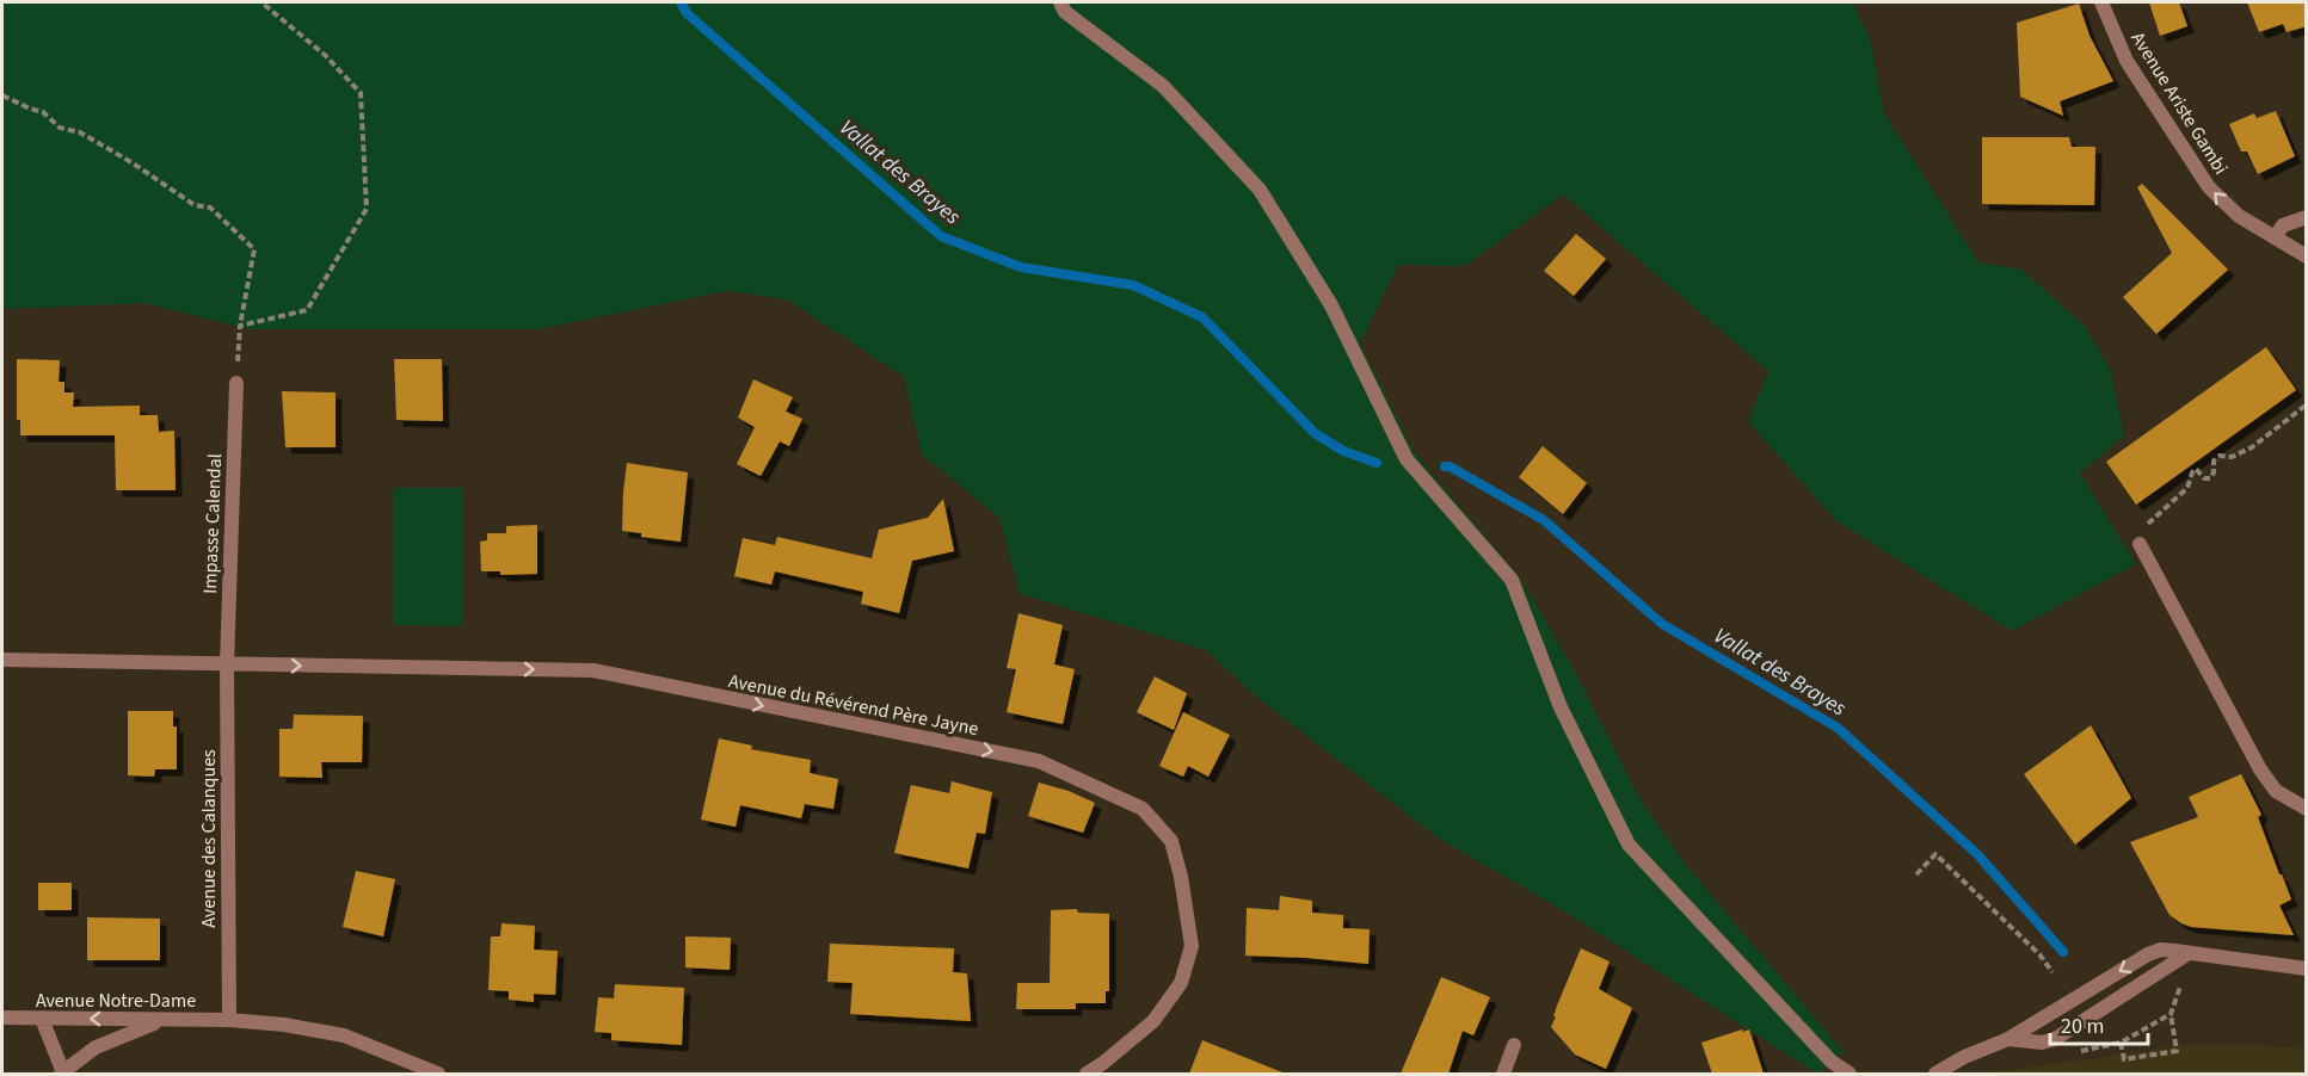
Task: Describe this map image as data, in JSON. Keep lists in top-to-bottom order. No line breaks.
{"streets":{"street":["Avenue Ariste Gambi","Impasse Calendal","Avenue du Révérend Père Jayne","Avenue des Calanques","Avenue Notre-Dame"]},"crossings":[["Impasse Calendal","Avenue du Révérend Père Jayne"],["Impasse Calendal","Avenue des Calanques"],["Avenue du Révérend Père Jayne","Avenue des Calanques"],["Avenue des Calanques","Avenue Notre-Dame"]],"one_way":["Avenue Ariste Gambi","Avenue Notre-Dame"],"water":["Vallat des Brayes"],"scale_bar":"20 m"}
